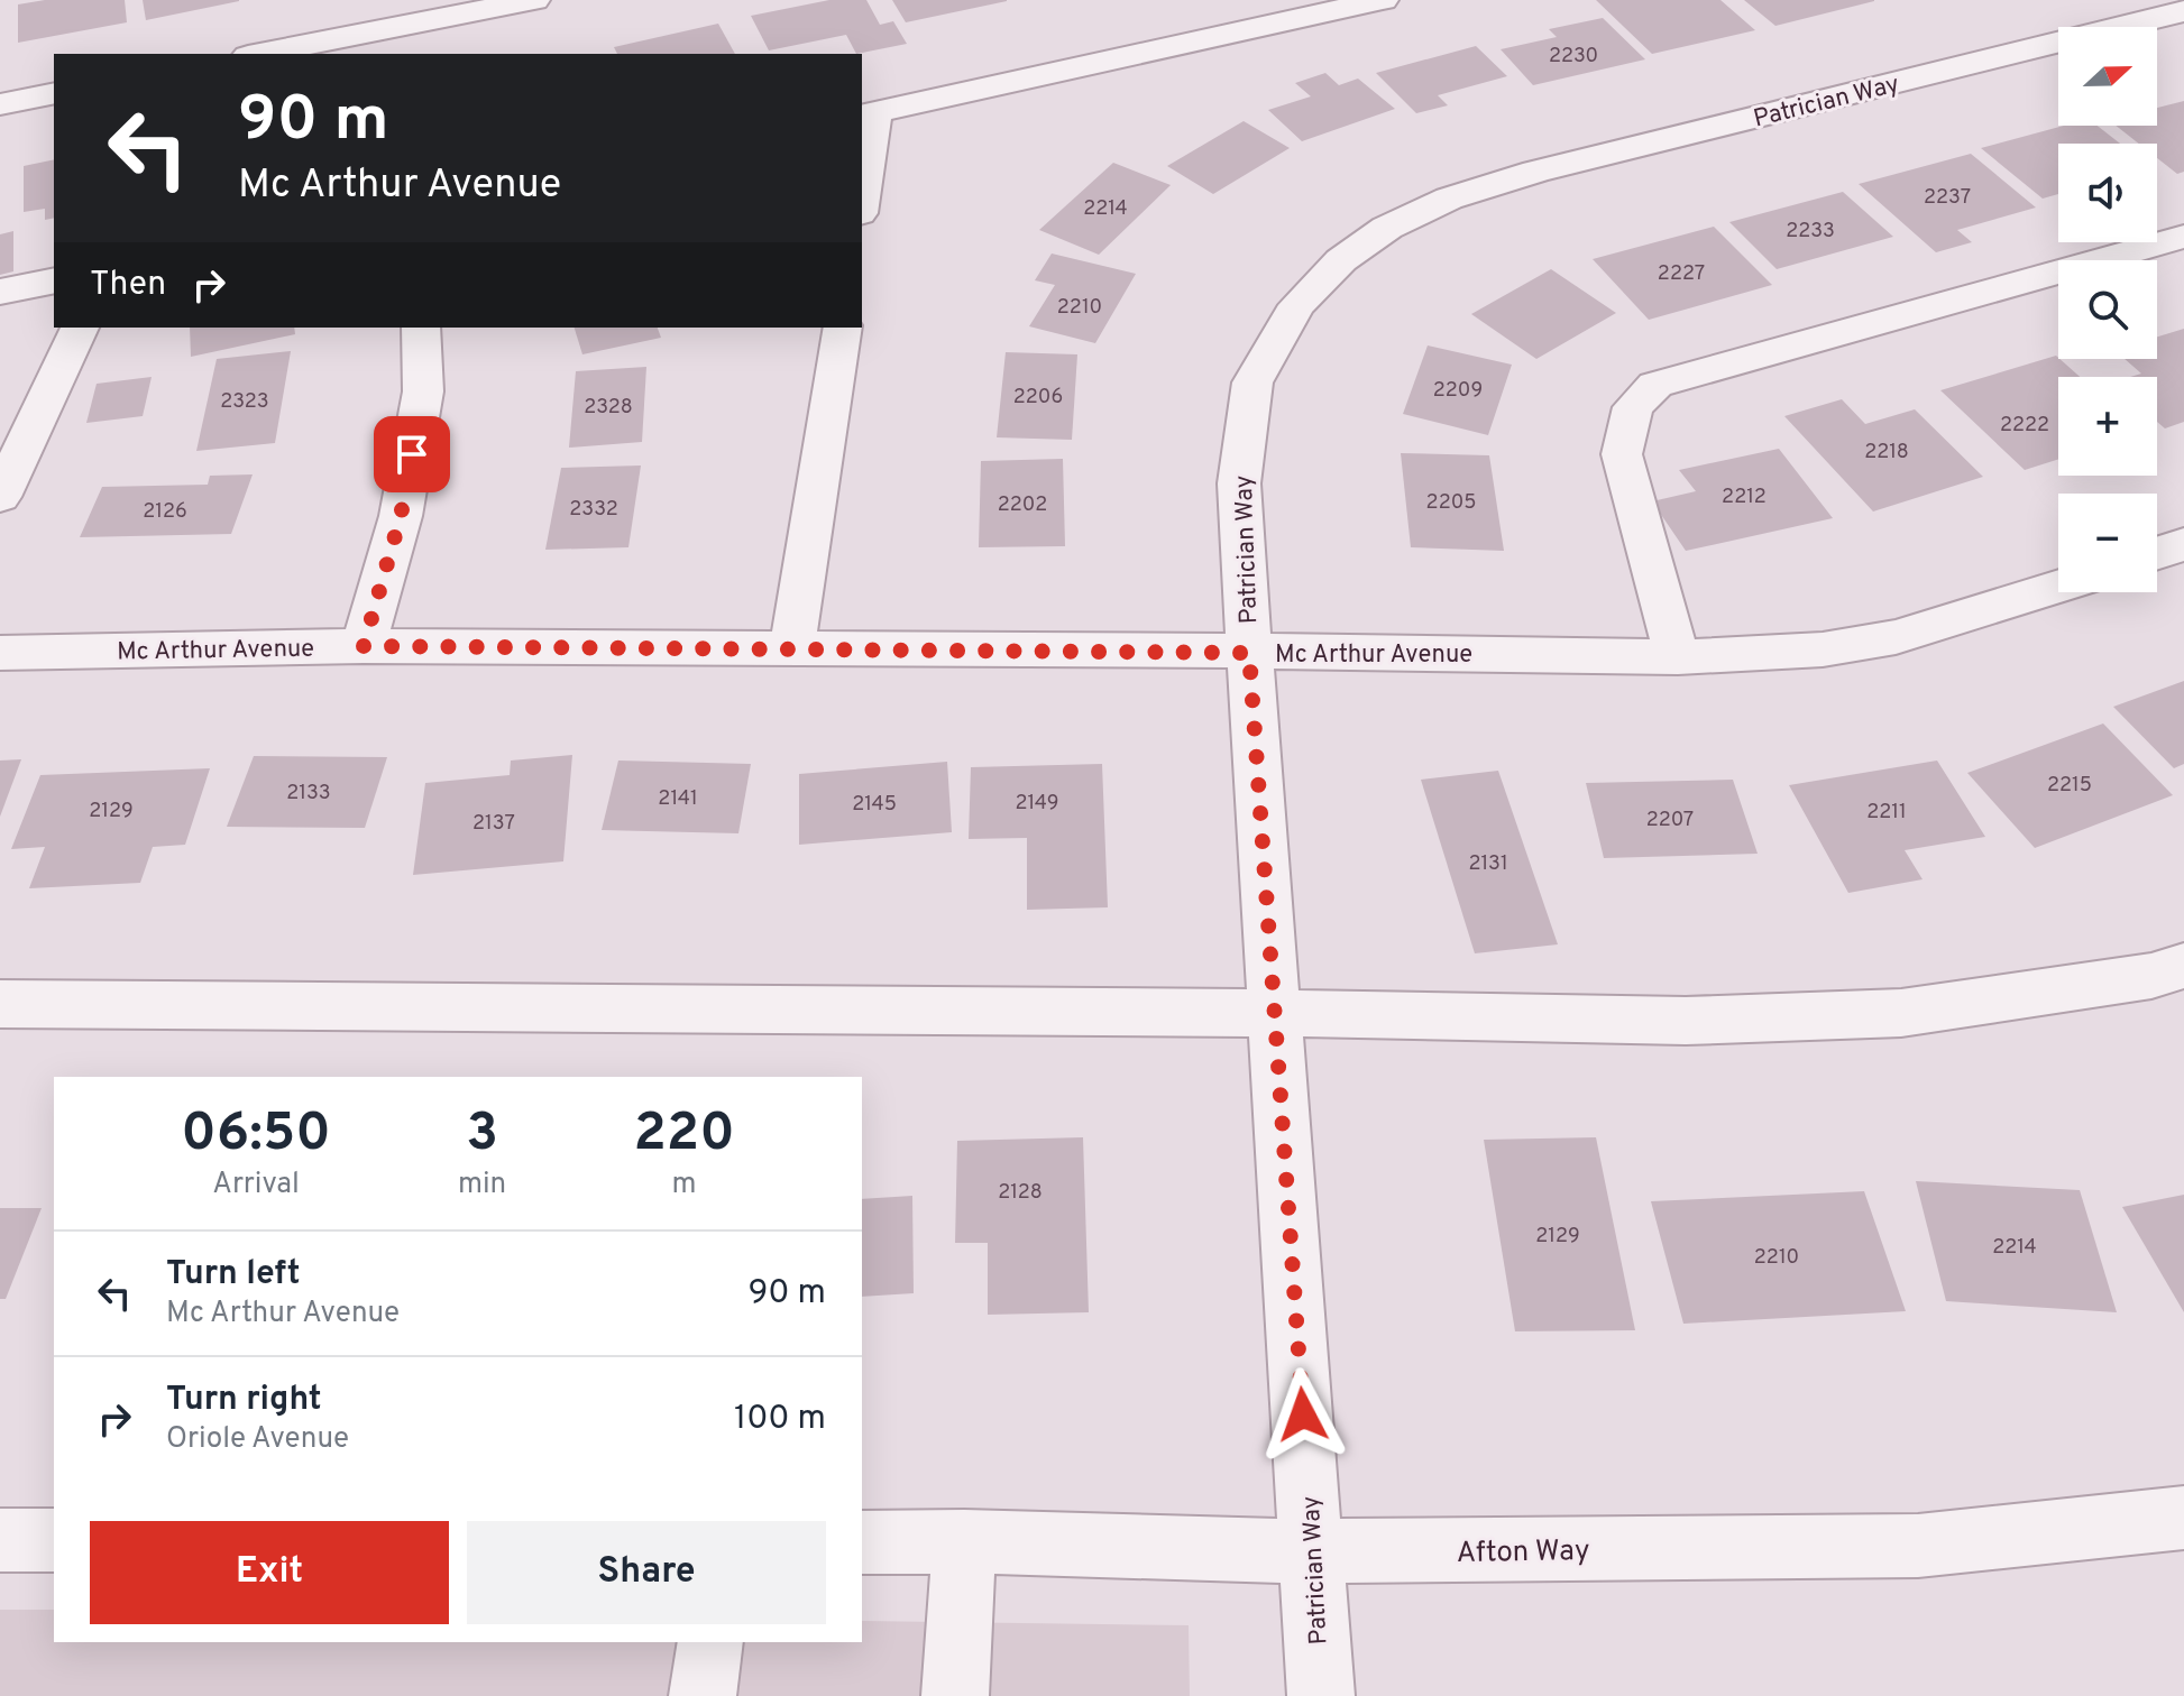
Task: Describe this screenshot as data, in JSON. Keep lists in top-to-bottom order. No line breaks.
{"streets":{"street":["Patrician Way","Mc Arthur Avenue","Afton Way"]},"crossings":[["Patrician Way","Mc Arthur Avenue"],["Patrician Way","Afton Way"]],"house_numbers":["2230","2237","2214","2233","2227","2210","2209","2206","2323","2328","2222","2218","2212","2205","2202","2332","2126","2215","2133","2141","2149","2145","2129","2211","2207","2137","2131","2128","2129","2214","2210"],"north":"right","page":{"map_buttons":["+","−"],"turn":["90 m","Mc Arthur Avenue"],"then":"Then","eta":["06:50","Arrival","3","min","220","m"],"list":[{"name":"Turn left","note":"Mc Arthur Avenue","value":"90 m"},{"name":"Turn right","note":"Oriole Avenue","value":"100 m"}],"buttons":["Exit","Share"]}}
